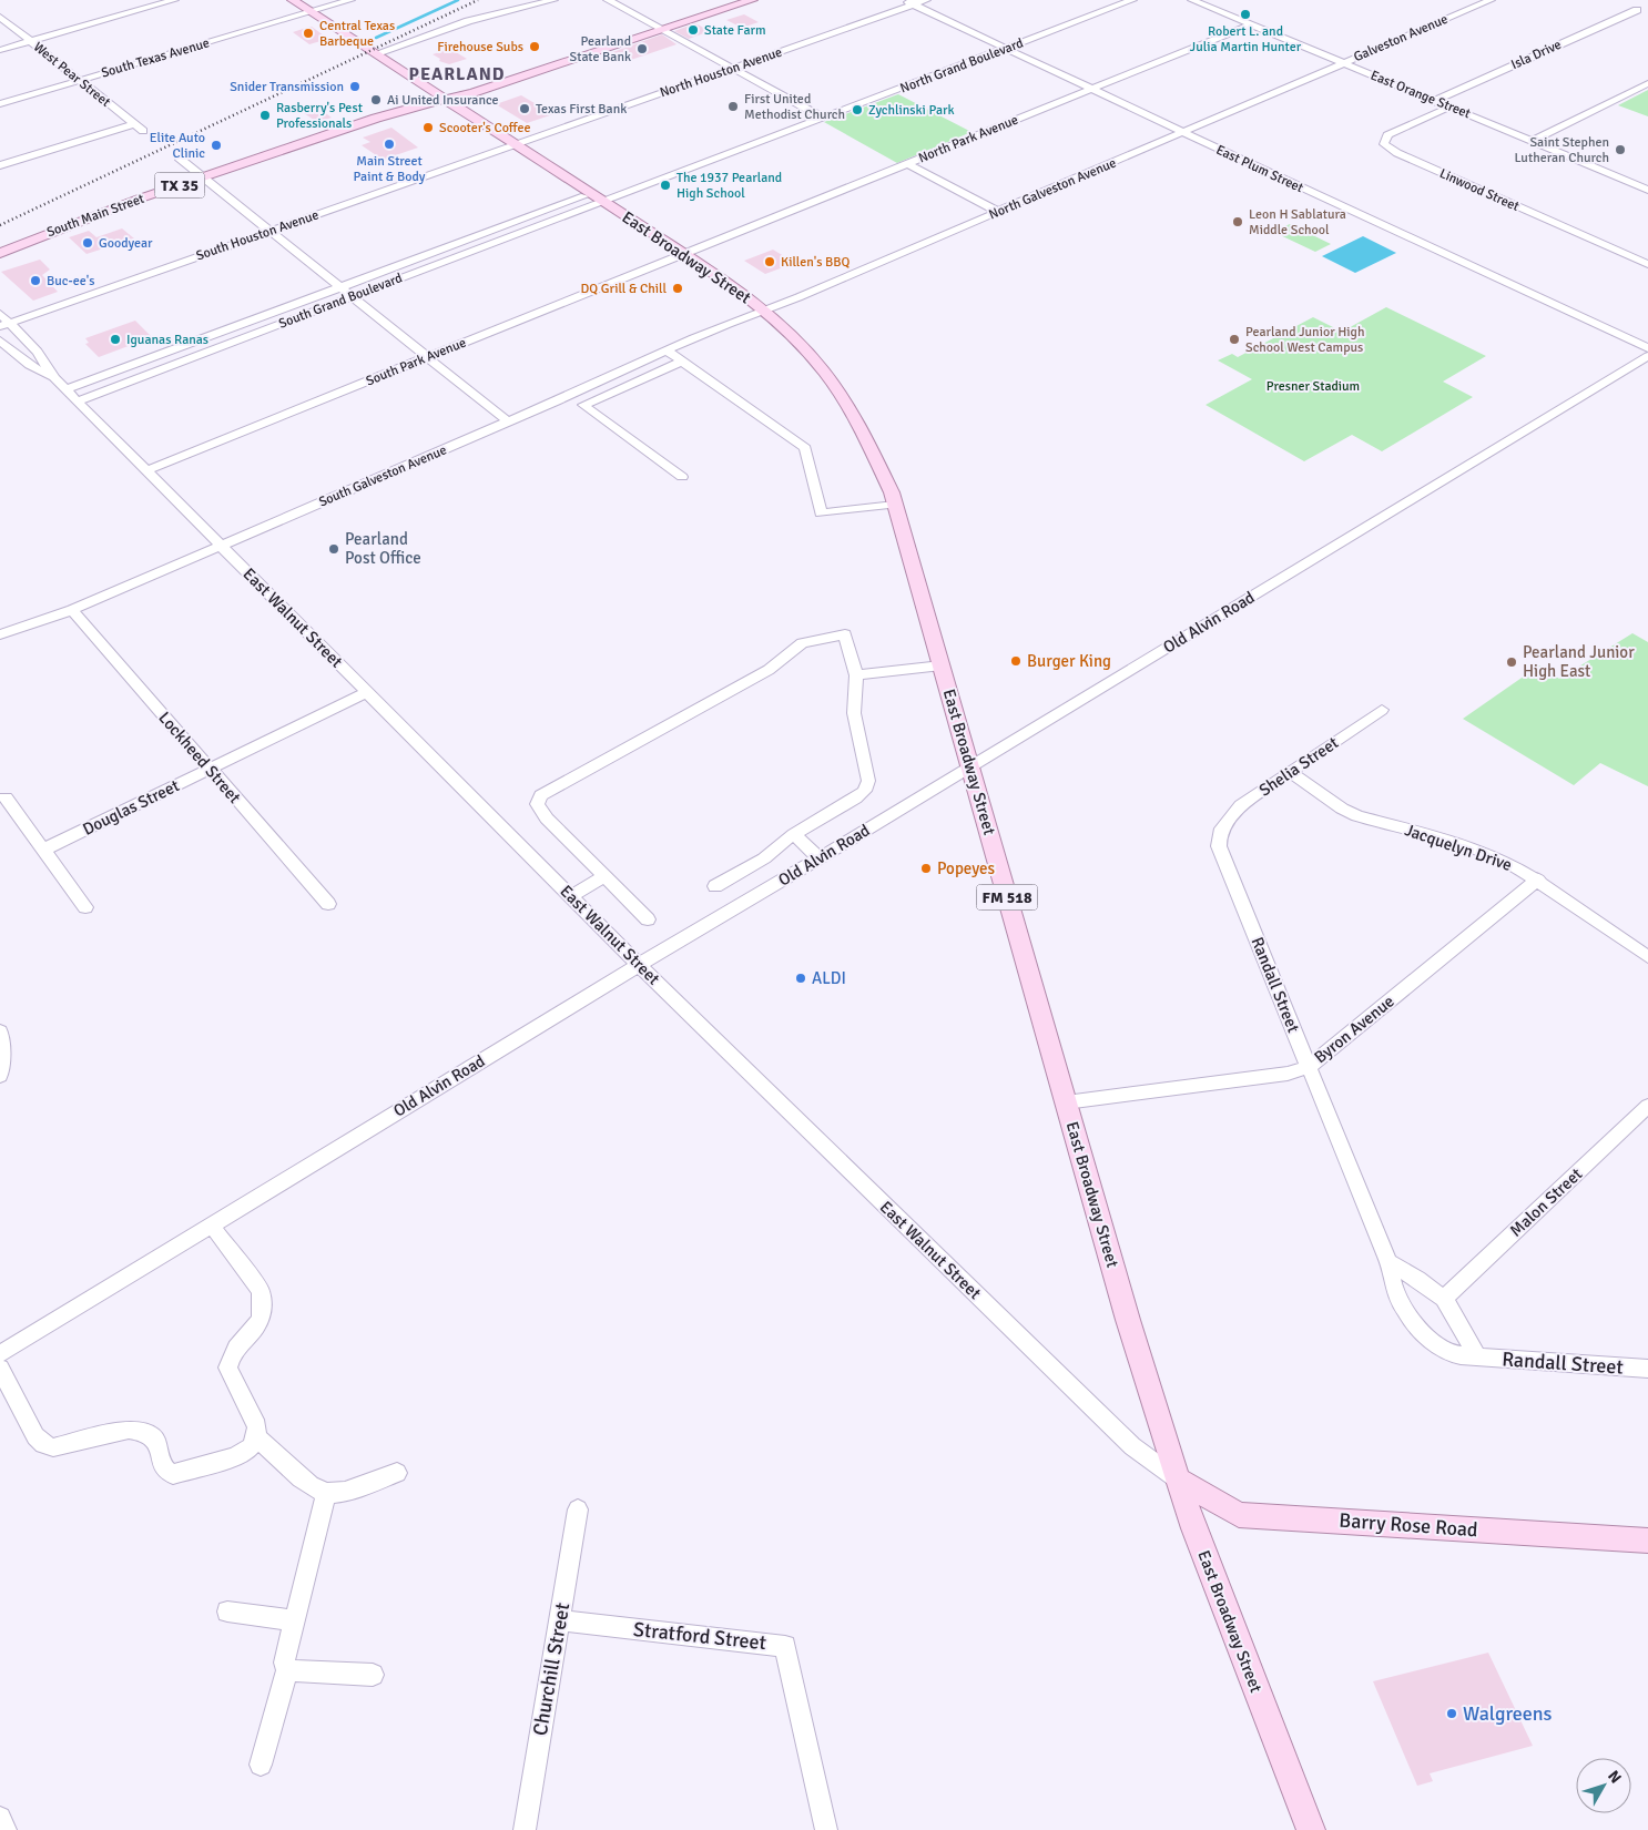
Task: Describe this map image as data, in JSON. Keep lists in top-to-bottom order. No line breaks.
{"streets":{"main road":["TX 35","South Main Street","East Broadway Street","FM 518","Barry Rose Road"],"street":["Galveston Avenue","Isla Drive","South Texas Avenue","North Grand Boulevard","North Houston Avenue","West Pear Street","East Orange Street","North Park Avenue","East Plum Street","North Galveston Avenue","Linwood Street","South Houston Avenue","South Grand Boulevard","South Park Avenue","South Galveston Avenue","East Walnut Street","Old Alvin Road","Lockheed Street","Shelia Street","Douglas Street","Jacquelyn Drive","Randall Street","Byron Avenue","Malon Street","Stratford Street","Churchill Street"]},"crossings":[["Galveston Avenue","East Orange Street"],["Galveston Avenue","North Galveston Avenue"],["Isla Drive","East Orange Street"],["South Texas Avenue","West Pear Street"],["South Texas Avenue","FM 518"],["North Grand Boulevard","East Plum Street"],["North Grand Boulevard","East Broadway Street"],["North Grand Boulevard","South Grand Boulevard"],["North Houston Avenue","East Plum Street"],["North Houston Avenue","South Houston Avenue"],["North Houston Avenue","East Broadway Street"],["East Orange Street","North Park Avenue"],["East Orange Street","North Galveston Avenue"],["East Orange Street","Linwood Street"],["North Park Avenue","East Plum Street"],["North Park Avenue","East Broadway Street"],["North Park Avenue","South Park Avenue"],["East Plum Street","North Galveston Avenue"],["TX 35","South Main Street"],["TX 35","East Broadway Street"],["TX 35","FM 518"],["North Galveston Avenue","East Broadway Street"],["North Galveston Avenue","South Galveston Avenue"],["South Main Street","East Broadway Street"],["South Main Street","FM 518"],["South Houston Avenue","East Broadway Street"],["South Houston Avenue","East Walnut Street"],["East Broadway Street","South Grand Boulevard"],["East Broadway Street","South Park Avenue"],["East Broadway Street","South Galveston Avenue"],["East Broadway Street","East Walnut Street"],["East Broadway Street","Old Alvin Road"],["East Broadway Street","FM 518"],["East Broadway Street","Byron Avenue"],["East Broadway Street","Barry Rose Road"],["South Grand Boulevard","East Walnut Street"],["South Park Avenue","East Walnut Street"],["South Galveston Avenue","East Walnut Street"],["South Galveston Avenue","Lockheed Street"],["East Walnut Street","Old Alvin Road"],["East Walnut Street","Douglas Street"],["East Walnut Street","Barry Rose Road"],["Lockheed Street","Douglas Street"],["Shelia Street","Jacquelyn Drive"],["Shelia Street","Randall Street"],["Jacquelyn Drive","Byron Avenue"],["Randall Street","Byron Avenue"],["Stratford Street","Churchill Street"]],"districts":["PEARLAND"],"parks":["Presner Stadium"],"places":["Robert L. and Julia Martin Hunter","State Farm","Central Texas Barbeque","Firehouse Subs","Pearland State Bank","Snider Transmission","Ai United Insurance","First United Methodist Church","Texas First Bank","Zychlinski Park","Rasberry's Pest Professionals","Scooter's Coffee","Main Street Paint & Body","Elite Auto Clinic","Saint Stephen Lutheran Church","The 1937 Pearland High School","Leon H Sablatura Middle School","Goodyear","Killen's BBQ","Buc-ee's","DQ Grill & Chill","Iguanas Ranas","Pearland Junior High School West Campus","Pearland Post Office","Burger King","Pearland Junior High East","Popeyes","ALDI","Walgreens"],"north":"top right"}
